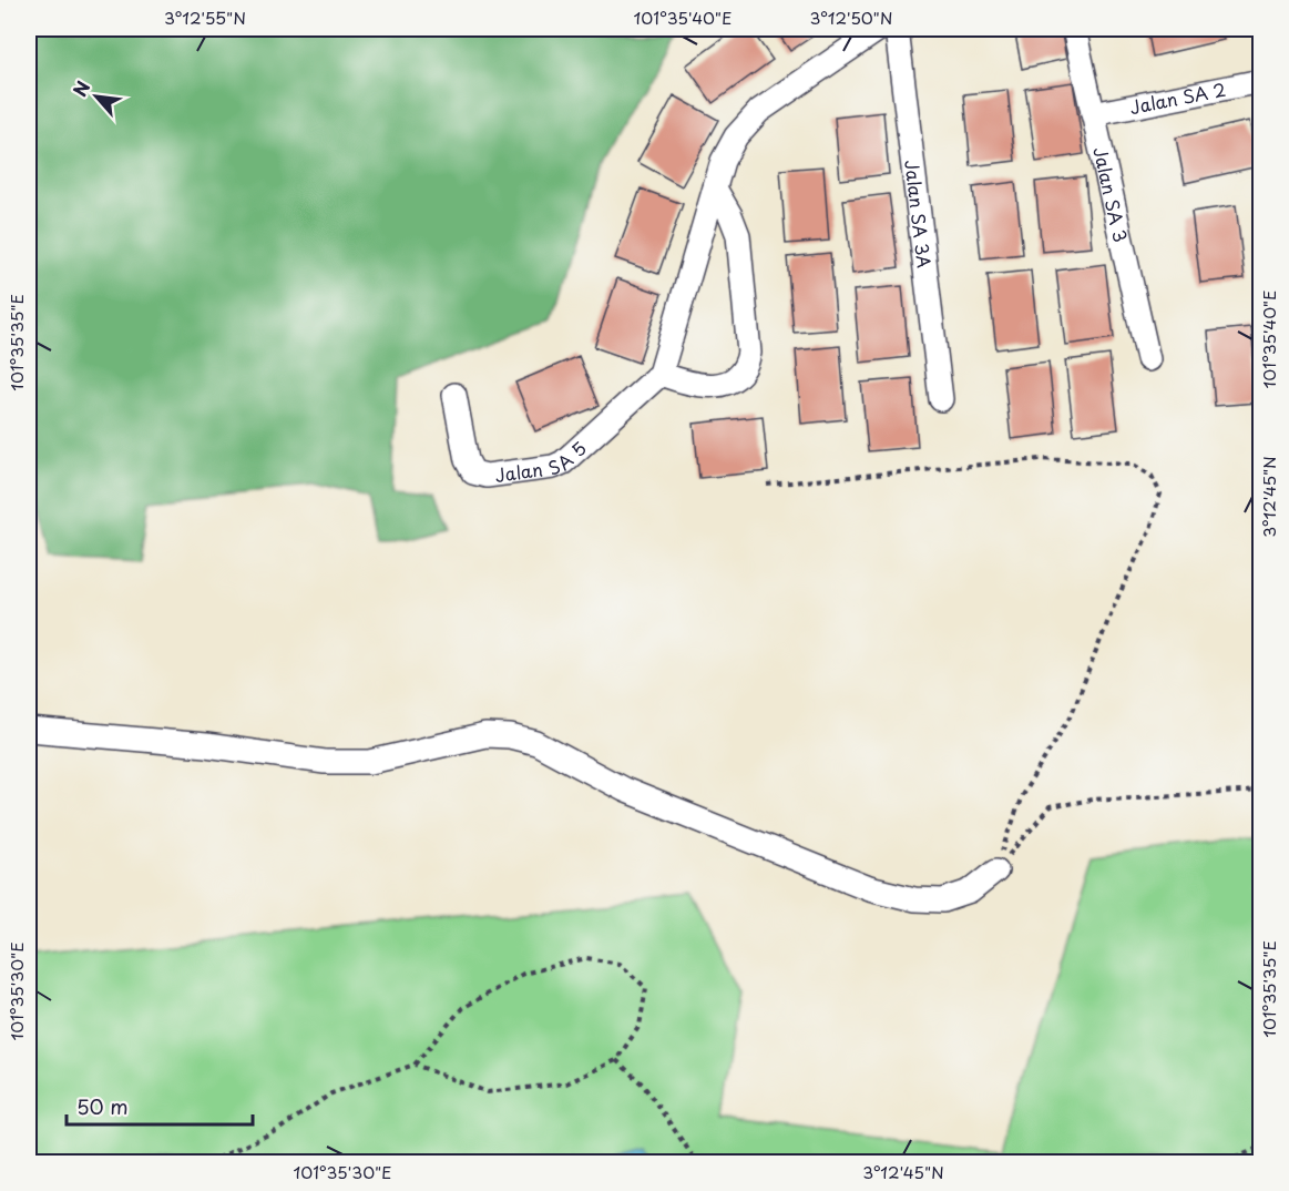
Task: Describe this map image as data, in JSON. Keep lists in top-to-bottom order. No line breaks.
{"streets":{"street":["Jalan SA 2","Jalan SA 3","Jalan SA 3A","Jalan SA 5"]},"crossings":[["Jalan SA 2","Jalan SA 3"]],"scale_bar":"50 m","north":"top left","coordinates":["3°12'55\"N","101°35'40\"E","3°12'50\"N","101°35'35\"E","3°12'45\"N","101°35'30\"E"]}
